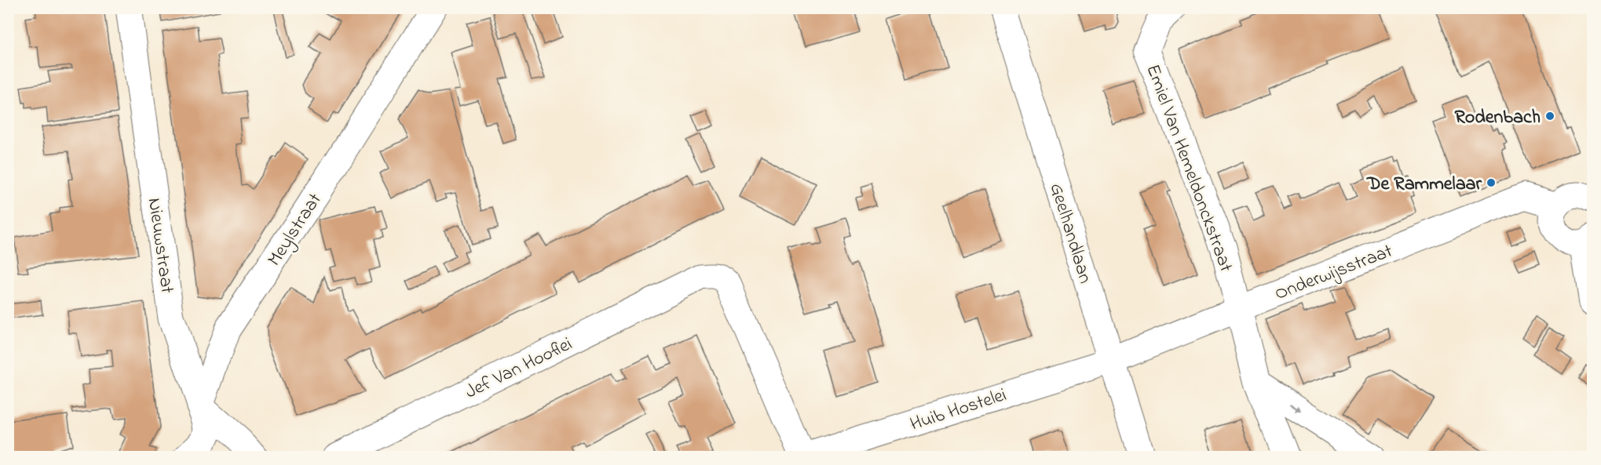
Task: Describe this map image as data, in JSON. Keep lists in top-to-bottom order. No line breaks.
{"streets":{"street":["Emiel Van Hemeldonckstraat","Meylstraat","Geelhandlaan","Nieuwstraat","Onderwijsstraat","Jef Van Hooflei","Huib Hostelei"]},"crossings":[["Emiel Van Hemeldonckstraat","Onderwijsstraat"],["Meylstraat","Nieuwstraat"],["Geelhandlaan","Onderwijsstraat"],["Geelhandlaan","Huib Hostelei"],["Onderwijsstraat","Huib Hostelei"],["Jef Van Hooflei","Huib Hostelei"]],"places":["Rodenbach","De Rammelaar"]}
